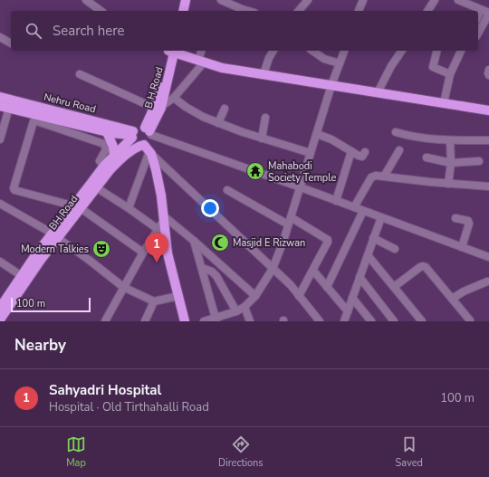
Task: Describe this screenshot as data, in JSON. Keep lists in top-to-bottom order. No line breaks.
{"streets":{"main road":["Nehru Road","BH Road"]},"crossings":[["Nehru Road","BH Road"]],"places":{"temple":["Mahabodi Society Temple"],"mosque":["Masjid E Rizwan"],"theatre":["Modern Talkies"]},"scale_bar":"100 m","page":{"search":"Search here","pins":"1","scale":"100 m","heading":"Nearby","list":[{"mark":"1","name":"Sahyadri Hospital","note":"Hospital · Old Tirthahalli Road","value":"100 m"}],"nav":["Map","Directions","Saved"]}}
